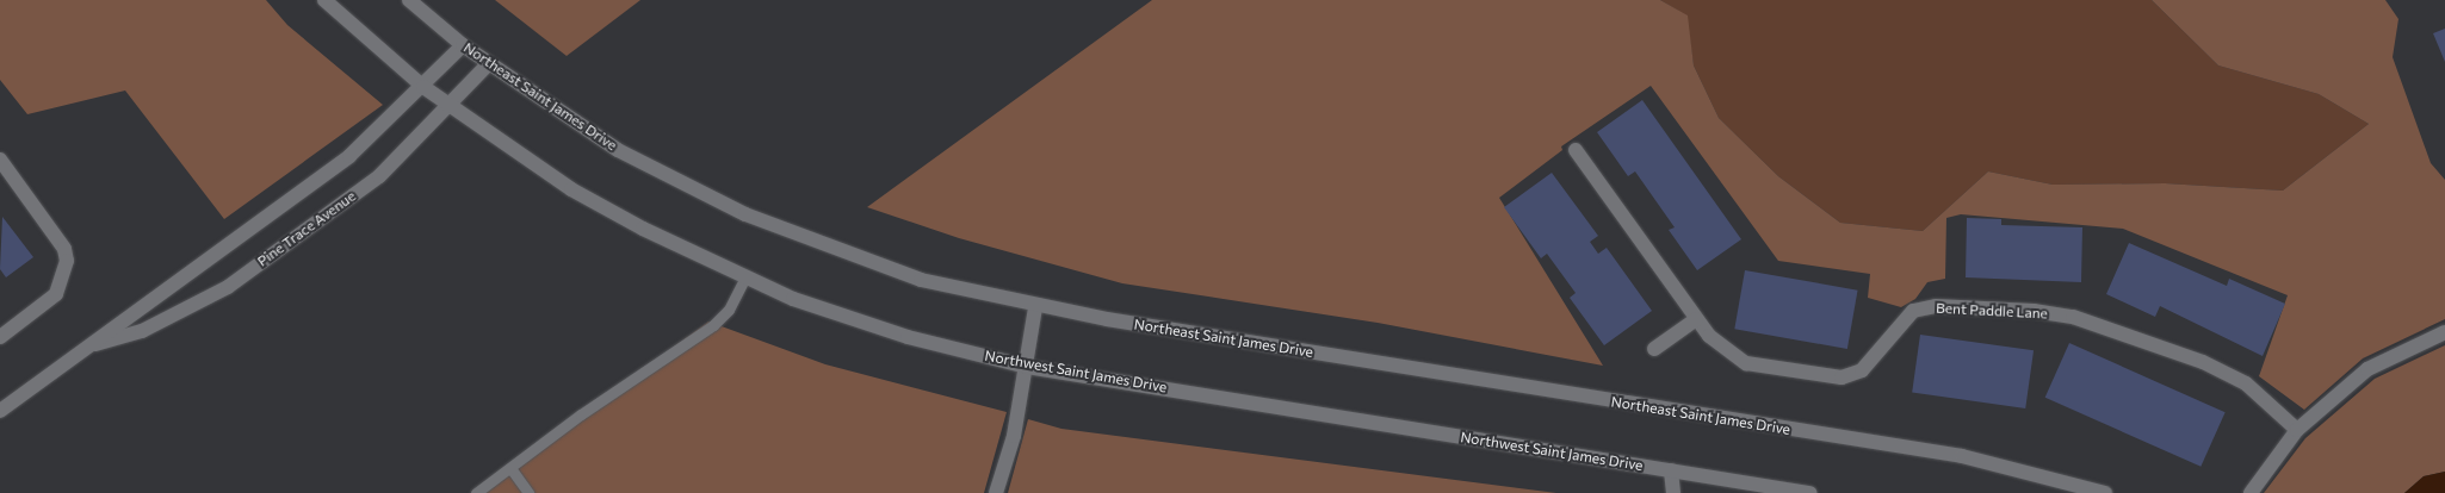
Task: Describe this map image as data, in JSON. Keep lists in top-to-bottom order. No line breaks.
{"streets":{"main road":["Northeast Saint James Drive","Pine Trace Avenue","Bent Paddle Lane","Northwest Saint James Drive"]},"crossings":[["Northeast Saint James Drive","Pine Trace Avenue"],["Pine Trace Avenue","Northwest Saint James Drive"]]}
